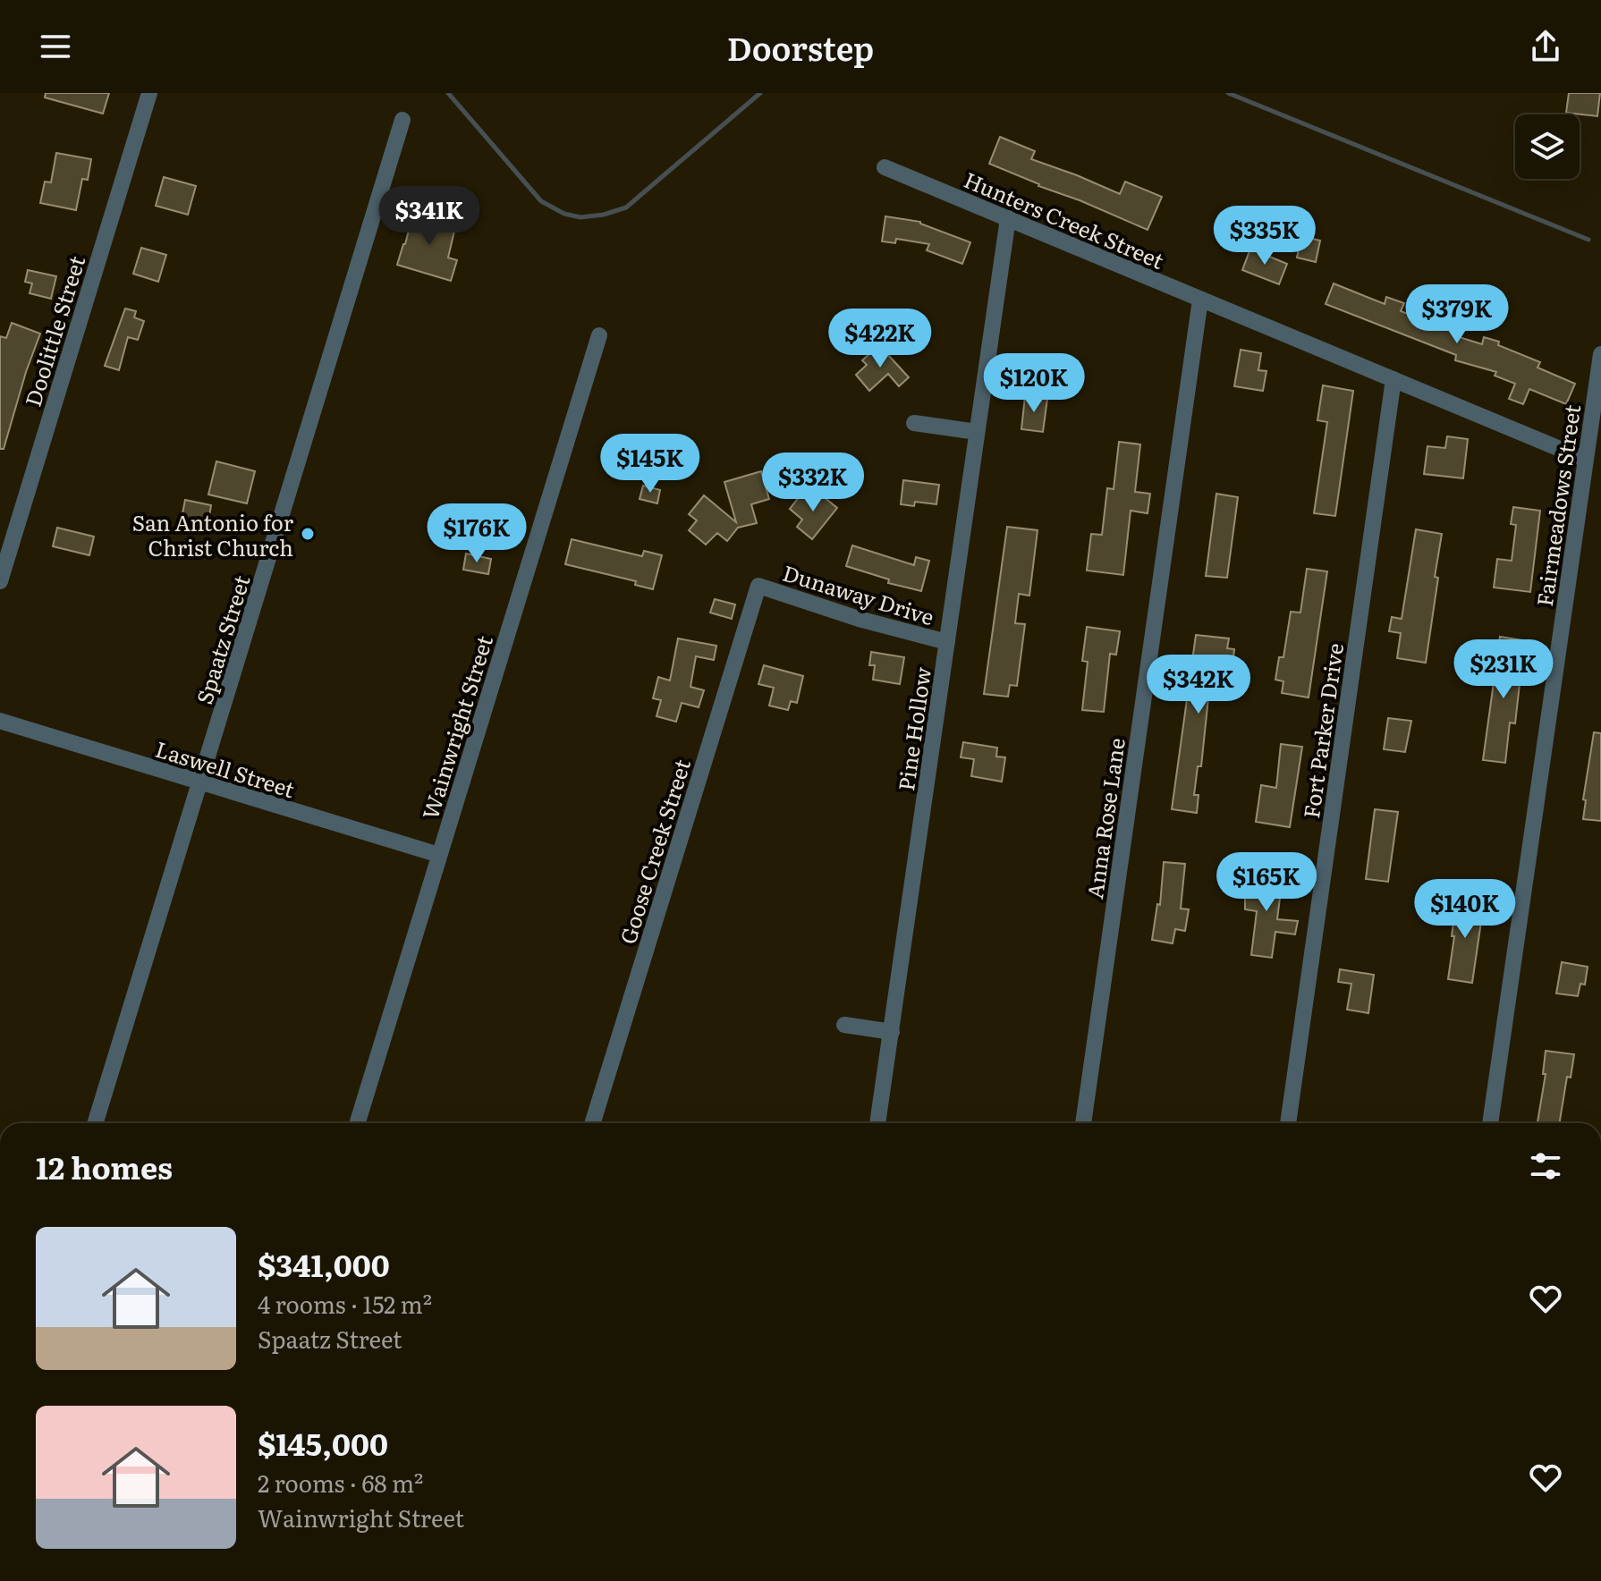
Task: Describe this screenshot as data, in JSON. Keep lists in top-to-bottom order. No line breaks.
{"streets":{"street":["Hunters Creek Street","Doolittle Street","Fairmeadows Street","Dunaway Drive","Spaatz Street","Wainwright Street","Pine Hollow","Fort Parker Drive","Laswell Street","Anna Rose Lane","Goose Creek Street"]},"crossings":[["Hunters Creek Street","Fairmeadows Street"],["Hunters Creek Street","Pine Hollow"],["Hunters Creek Street","Fort Parker Drive"],["Hunters Creek Street","Anna Rose Lane"],["Dunaway Drive","Pine Hollow"],["Dunaway Drive","Goose Creek Street"],["Spaatz Street","Laswell Street"],["Wainwright Street","Laswell Street"]],"places":["San Antonio for Christ Church"],"page":{"header":"Doorstep","price":["$341K","$335K","$379K","$422K","$120K","$145K","$332K","$176K","$231K","$342K","$165K","$140K"],"heading":"12 homes","list":[{"name":"$341,000","note":"4 rooms · 152 m² · Spaatz Street"},{"name":"$145,000","note":"2 rooms · 68 m² · Wainwright Street"}]}}
